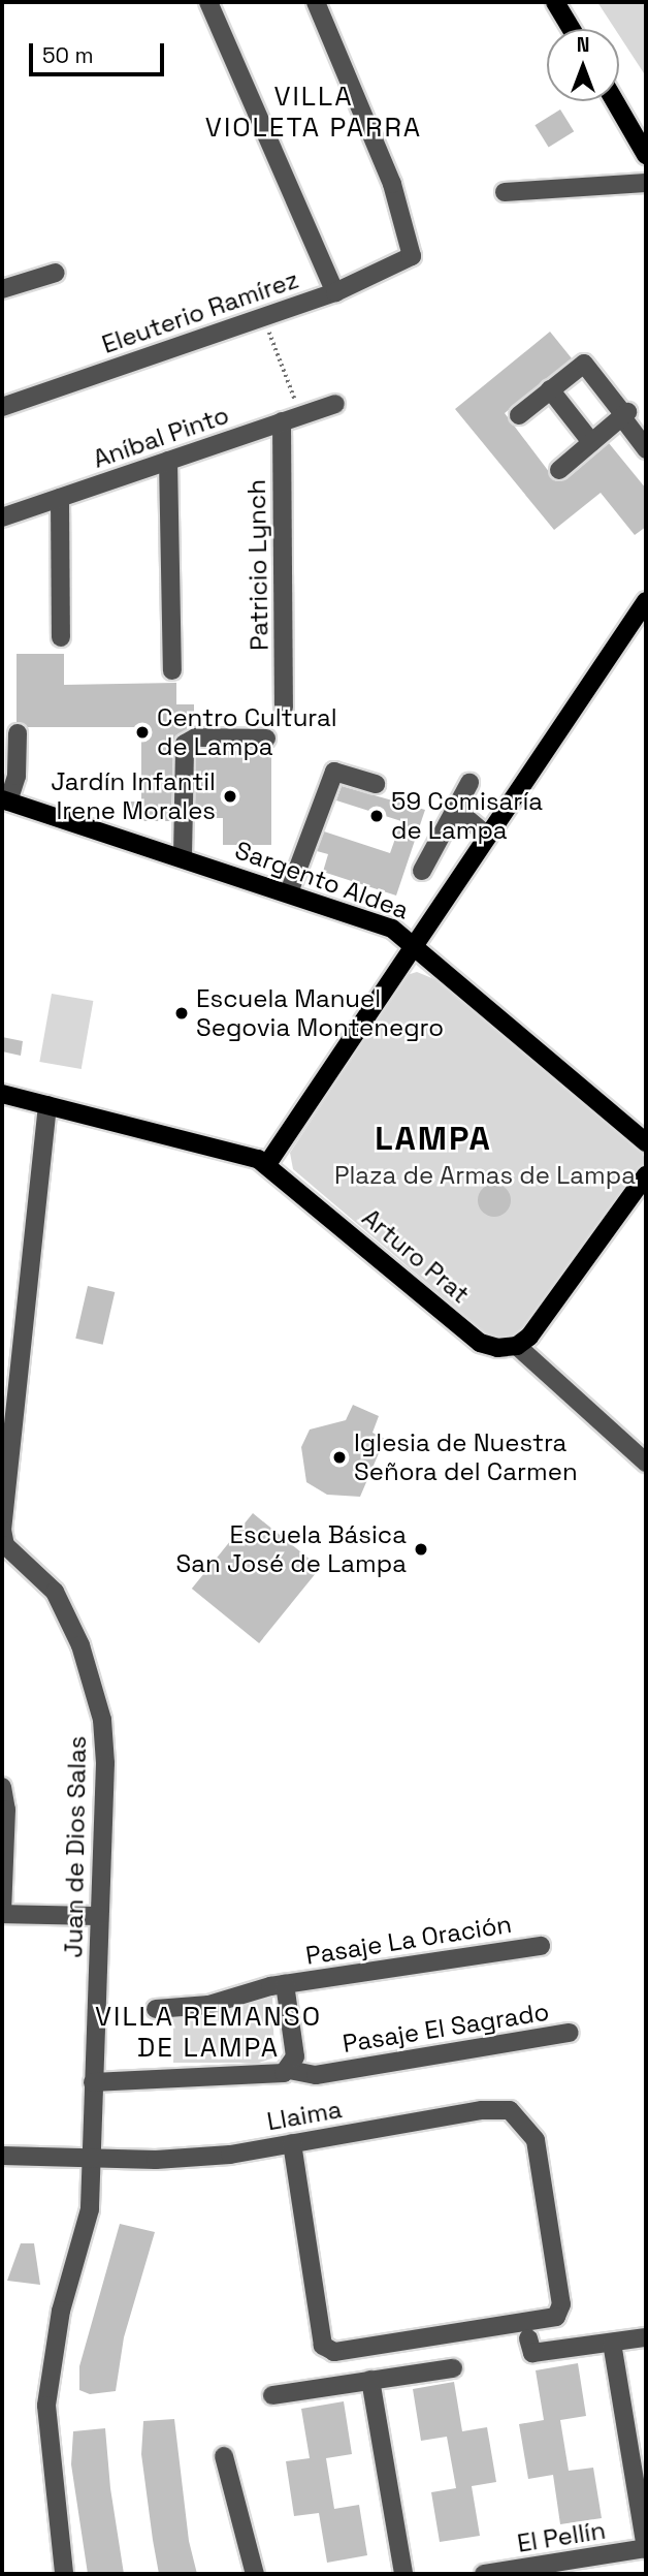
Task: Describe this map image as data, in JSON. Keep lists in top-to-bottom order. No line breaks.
{"streets":{"main road":["Sargento Aldea","Arturo Prat"],"street":["Eleuterio Ramírez","Aníbal Pinto","Patricio Lynch","Juan de Dios Salas","Pasaje La Oración","Pasaje El Sagrado","Llaima","El Pellín"]},"crossings":[["Aníbal Pinto","Patricio Lynch"],["Arturo Prat","Juan de Dios Salas"],["Juan de Dios Salas","Pasaje El Sagrado"],["Juan de Dios Salas","Llaima"]],"districts":["VILLA VIOLETA PARRA","LAMPA","VILLA REMANSO DE LAMPA"],"parks":["Plaza de Armas de Lampa"],"places":["Centro Cultural de Lampa","Jardín Infantil Irene Morales","59 Comisaría de Lampa","Escuela Manuel Segovia Montenegro","Iglesia de Nuestra Señora del Carmen","Escuela Básica San José de Lampa"],"scale_bar":"50 m","north":"top"}
